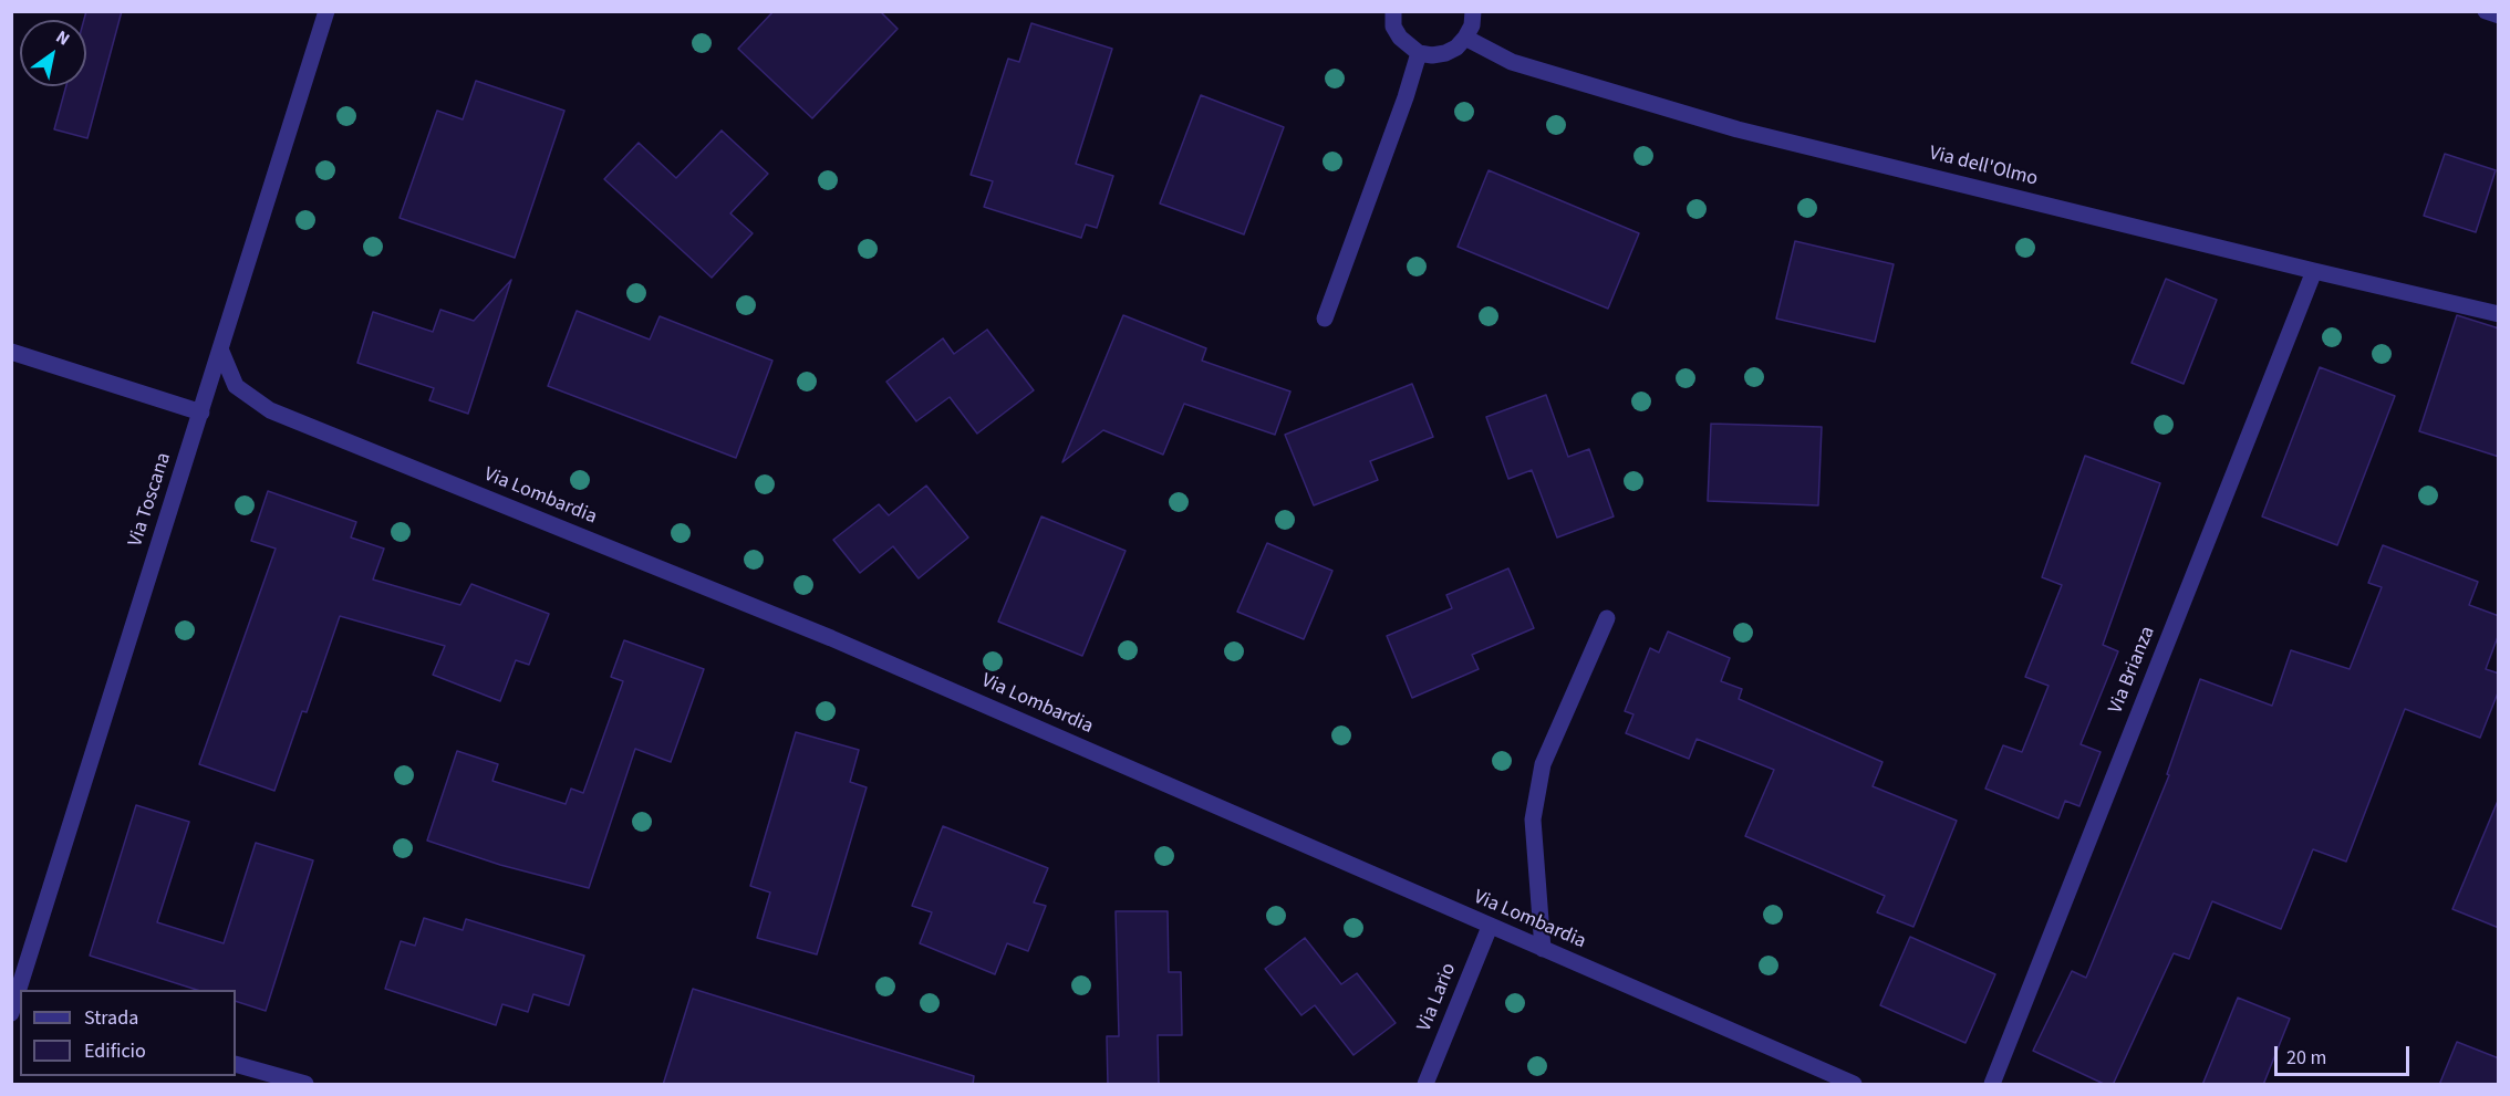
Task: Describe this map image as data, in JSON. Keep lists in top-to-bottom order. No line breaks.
{"streets":{"street":["Via dell'Olmo","Via Lombardia","Via Toscana","Via Brianza","Via Lario"]},"crossings":[["Via dell'Olmo","Via Brianza"],["Via Lombardia","Via Toscana"],["Via Lombardia","Via Lario"]],"legend":["Strada","Edificio"],"scale_bar":"20 m","north":"top right"}
